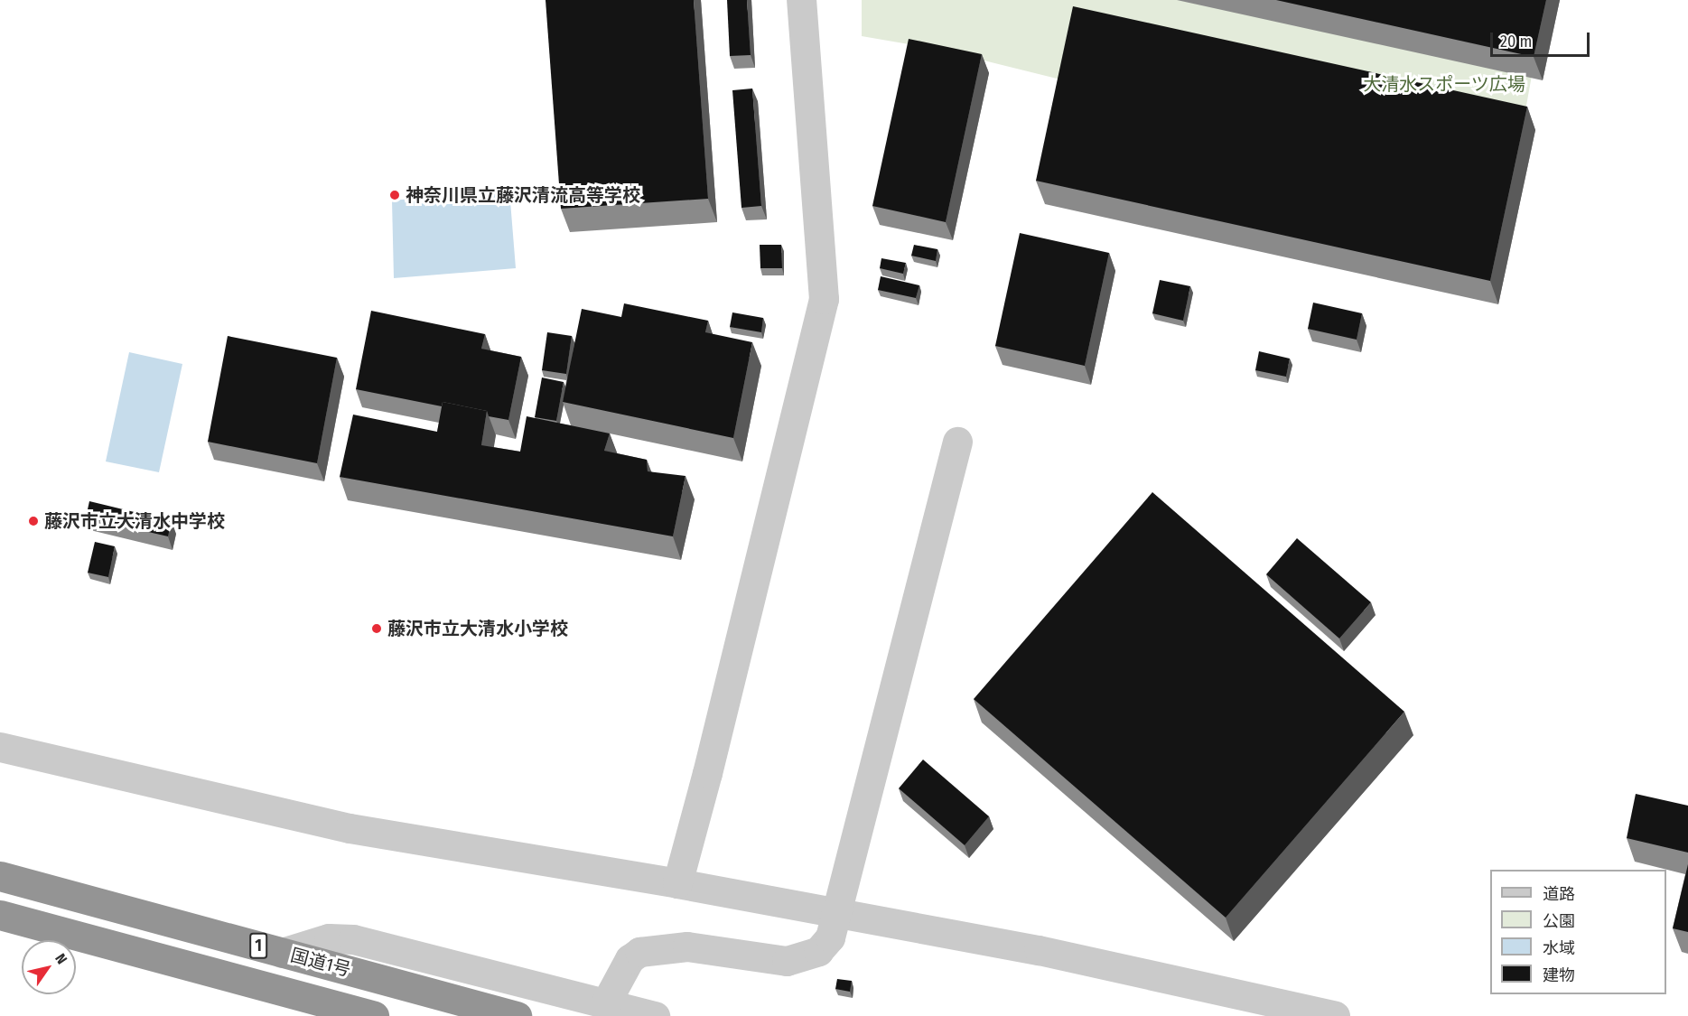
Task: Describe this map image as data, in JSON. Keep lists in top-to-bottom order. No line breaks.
{"streets":{"highway":["1","国道1号"]},"parks":["大清水スポーツ広場"],"places":["神奈川県立藤沢清流高等学校","藤沢市立大清水中学校","藤沢市立大清水小学校"],"legend":["道路","公園","水域","建物"],"scale_bar":"20 m","north":"top right"}
